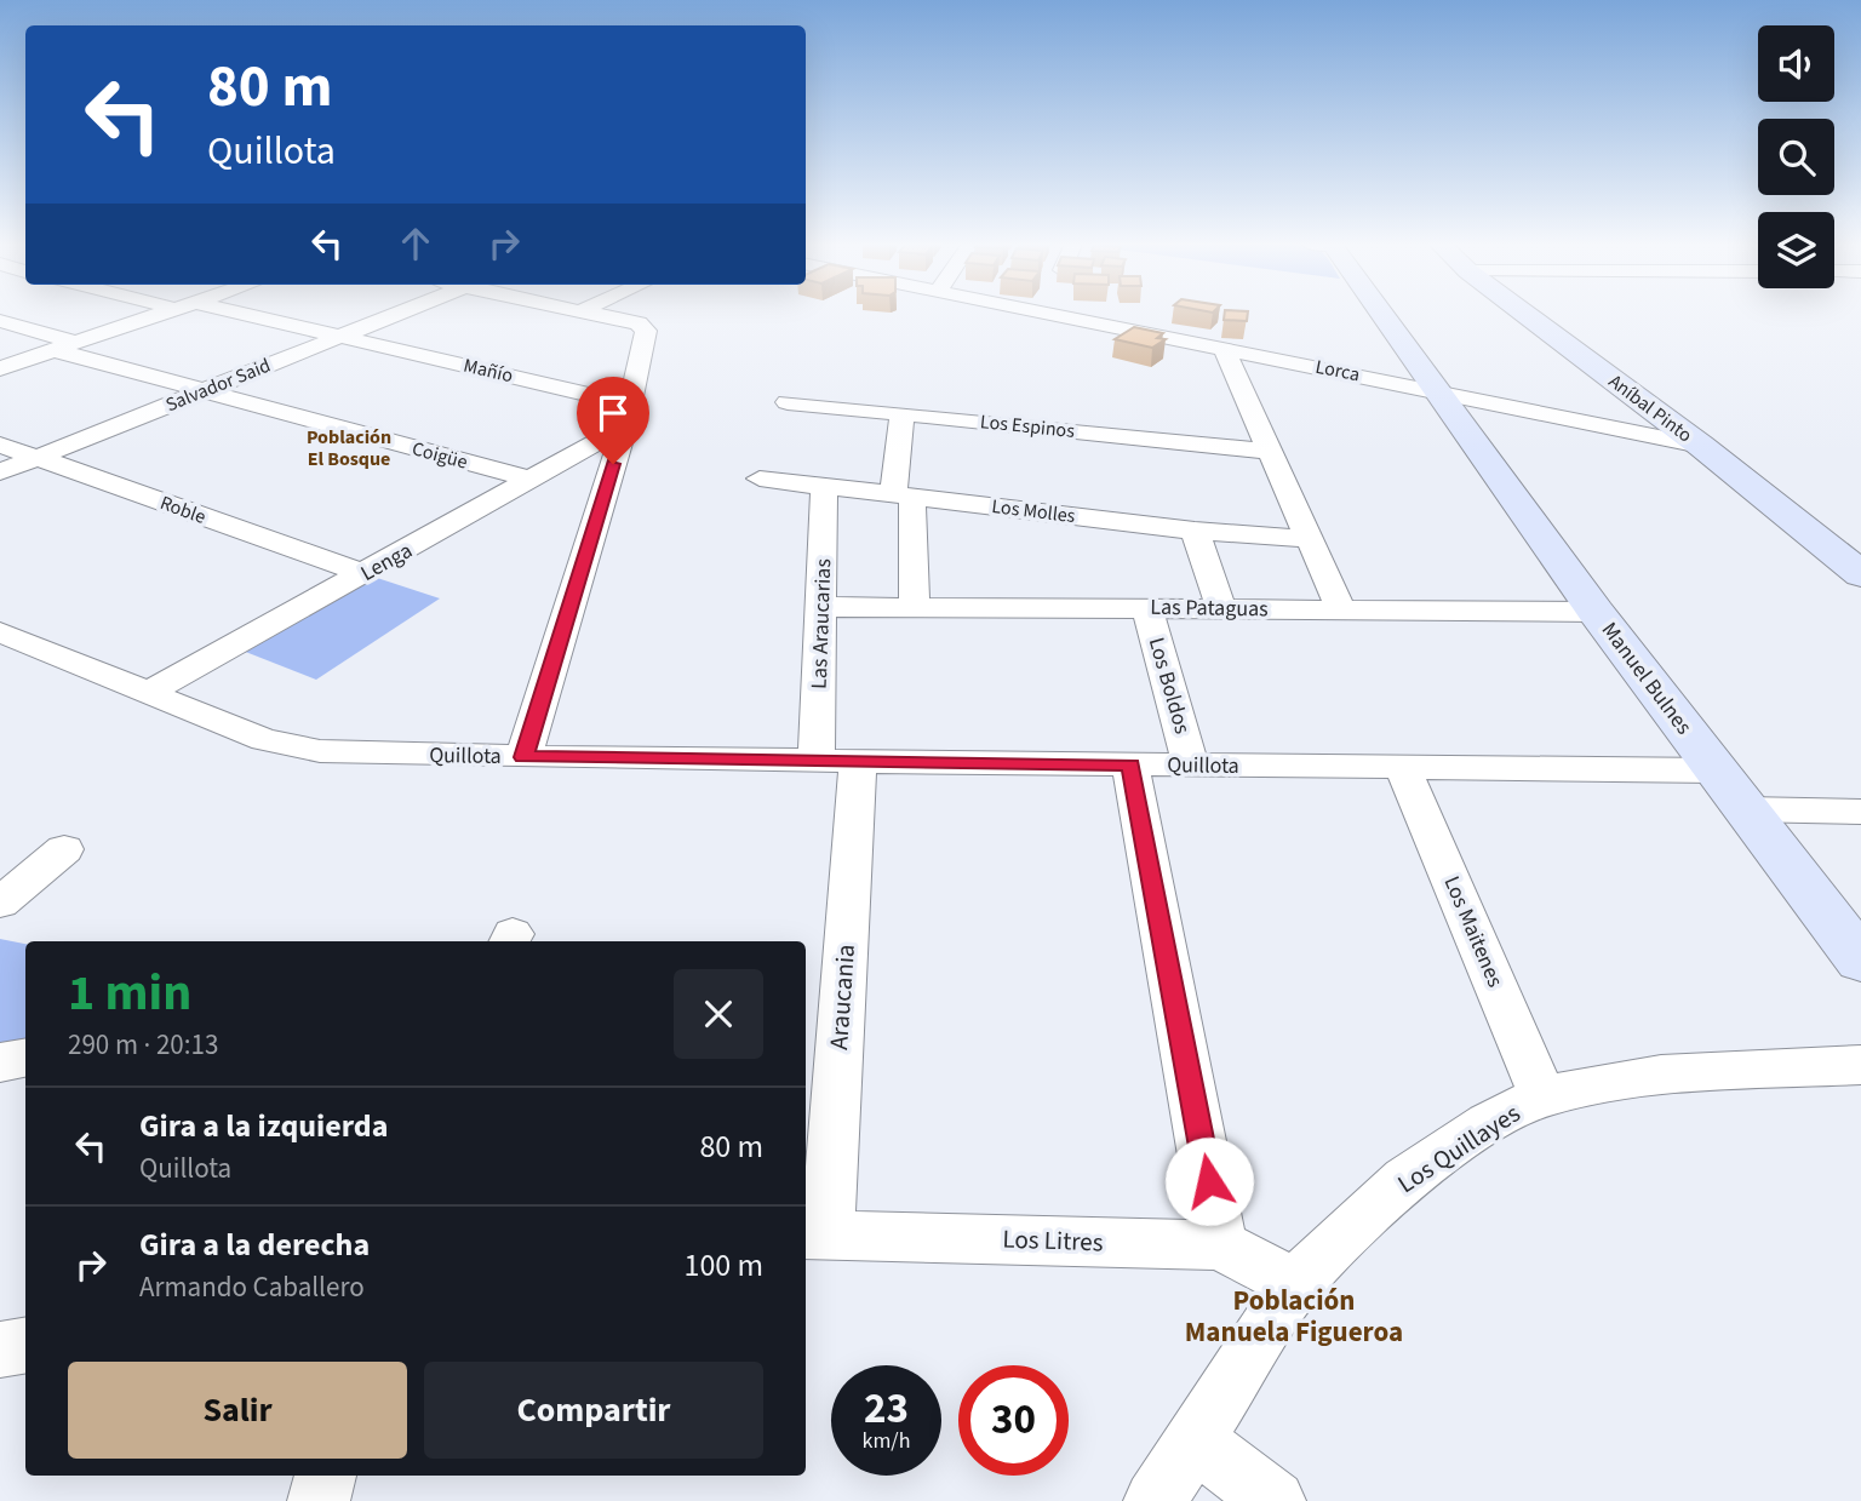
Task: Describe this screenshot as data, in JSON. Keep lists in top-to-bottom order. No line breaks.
{"streets":{"street":["Mañío","Lorca","Salvador Said","Aníbal Pinto","Los Espinos","Coigüe","Roble","Los Molles","Lenga","Las Pataguas","Las Araucarias","Manuel Bulnes","Los Boldos","Quillota","Los Maitenes","Araucania","Los Quillayes","Los Litres"]},"crossings":[["Mañío","Salvador Said"],["Mañío","Lenga"],["Lorca","Aníbal Pinto"],["Lorca","Manuel Bulnes"],["Salvador Said","Coigüe"],["Salvador Said","Roble"],["Coigüe","Lenga"],["Roble","Lenga"],["Los Molles","Las Araucarias"],["Lenga","Quillota"],["Las Pataguas","Las Araucarias"],["Las Pataguas","Manuel Bulnes"],["Las Pataguas","Los Boldos"],["Las Araucarias","Quillota"],["Las Araucarias","Araucania"],["Manuel Bulnes","Quillota"],["Los Boldos","Quillota"],["Quillota","Los Maitenes"],["Quillota","Araucania"],["Los Maitenes","Los Quillayes"],["Araucania","Los Litres"],["Los Quillayes","Los Litres"]],"districts":["Población El Bosque","Población Manuela Figueroa"],"page":{"turn":["80 m","Quillota"],"heading":["1 min","290 m · 20:13"],"list":[{"name":"Gira a la izquierda","note":"Quillota","value":"80 m"},{"name":"Gira a la derecha","note":"Armando Caballero","value":"100 m"}],"buttons":["Salir","Compartir"],"speed":"23 km/h","limit":"30"}}
